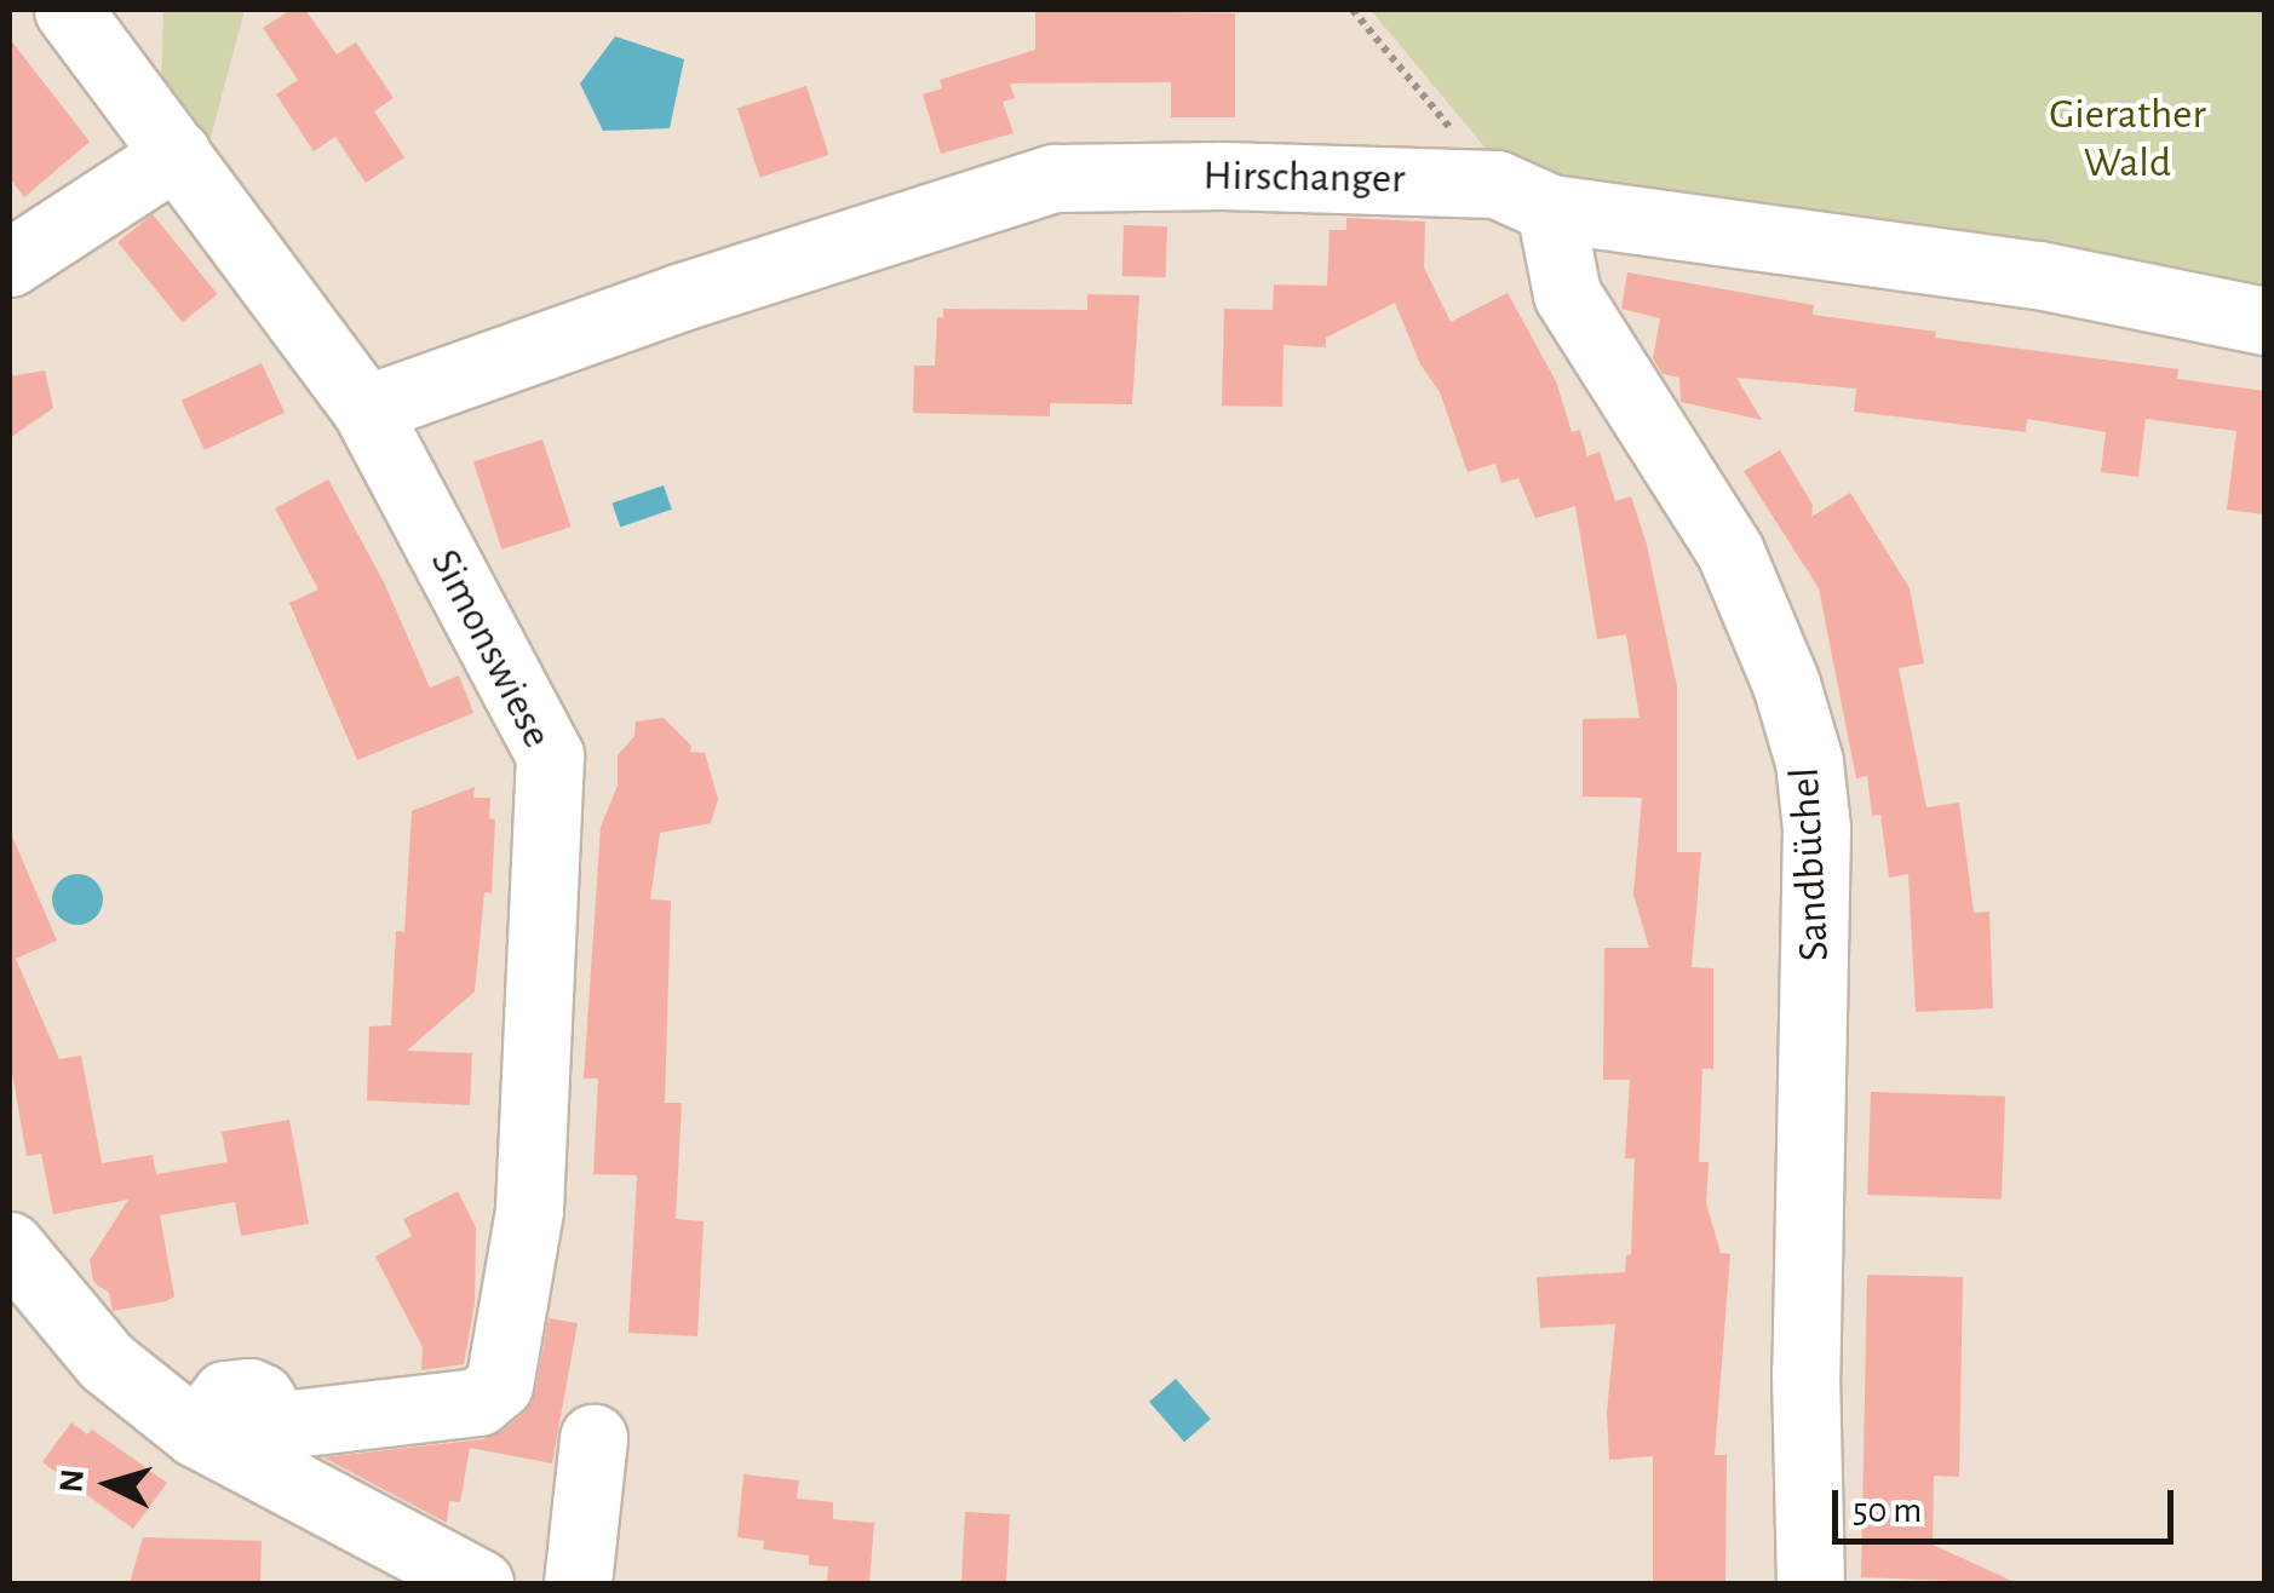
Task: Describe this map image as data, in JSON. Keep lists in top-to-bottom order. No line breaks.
{"streets":{"street":["Hirschanger","Simonswiese","Sandbüchel"]},"crossings":[["Hirschanger","Simonswiese"],["Hirschanger","Sandbüchel"]],"parks":["Gierather Wald"],"scale_bar":"50 m","north":"left"}
